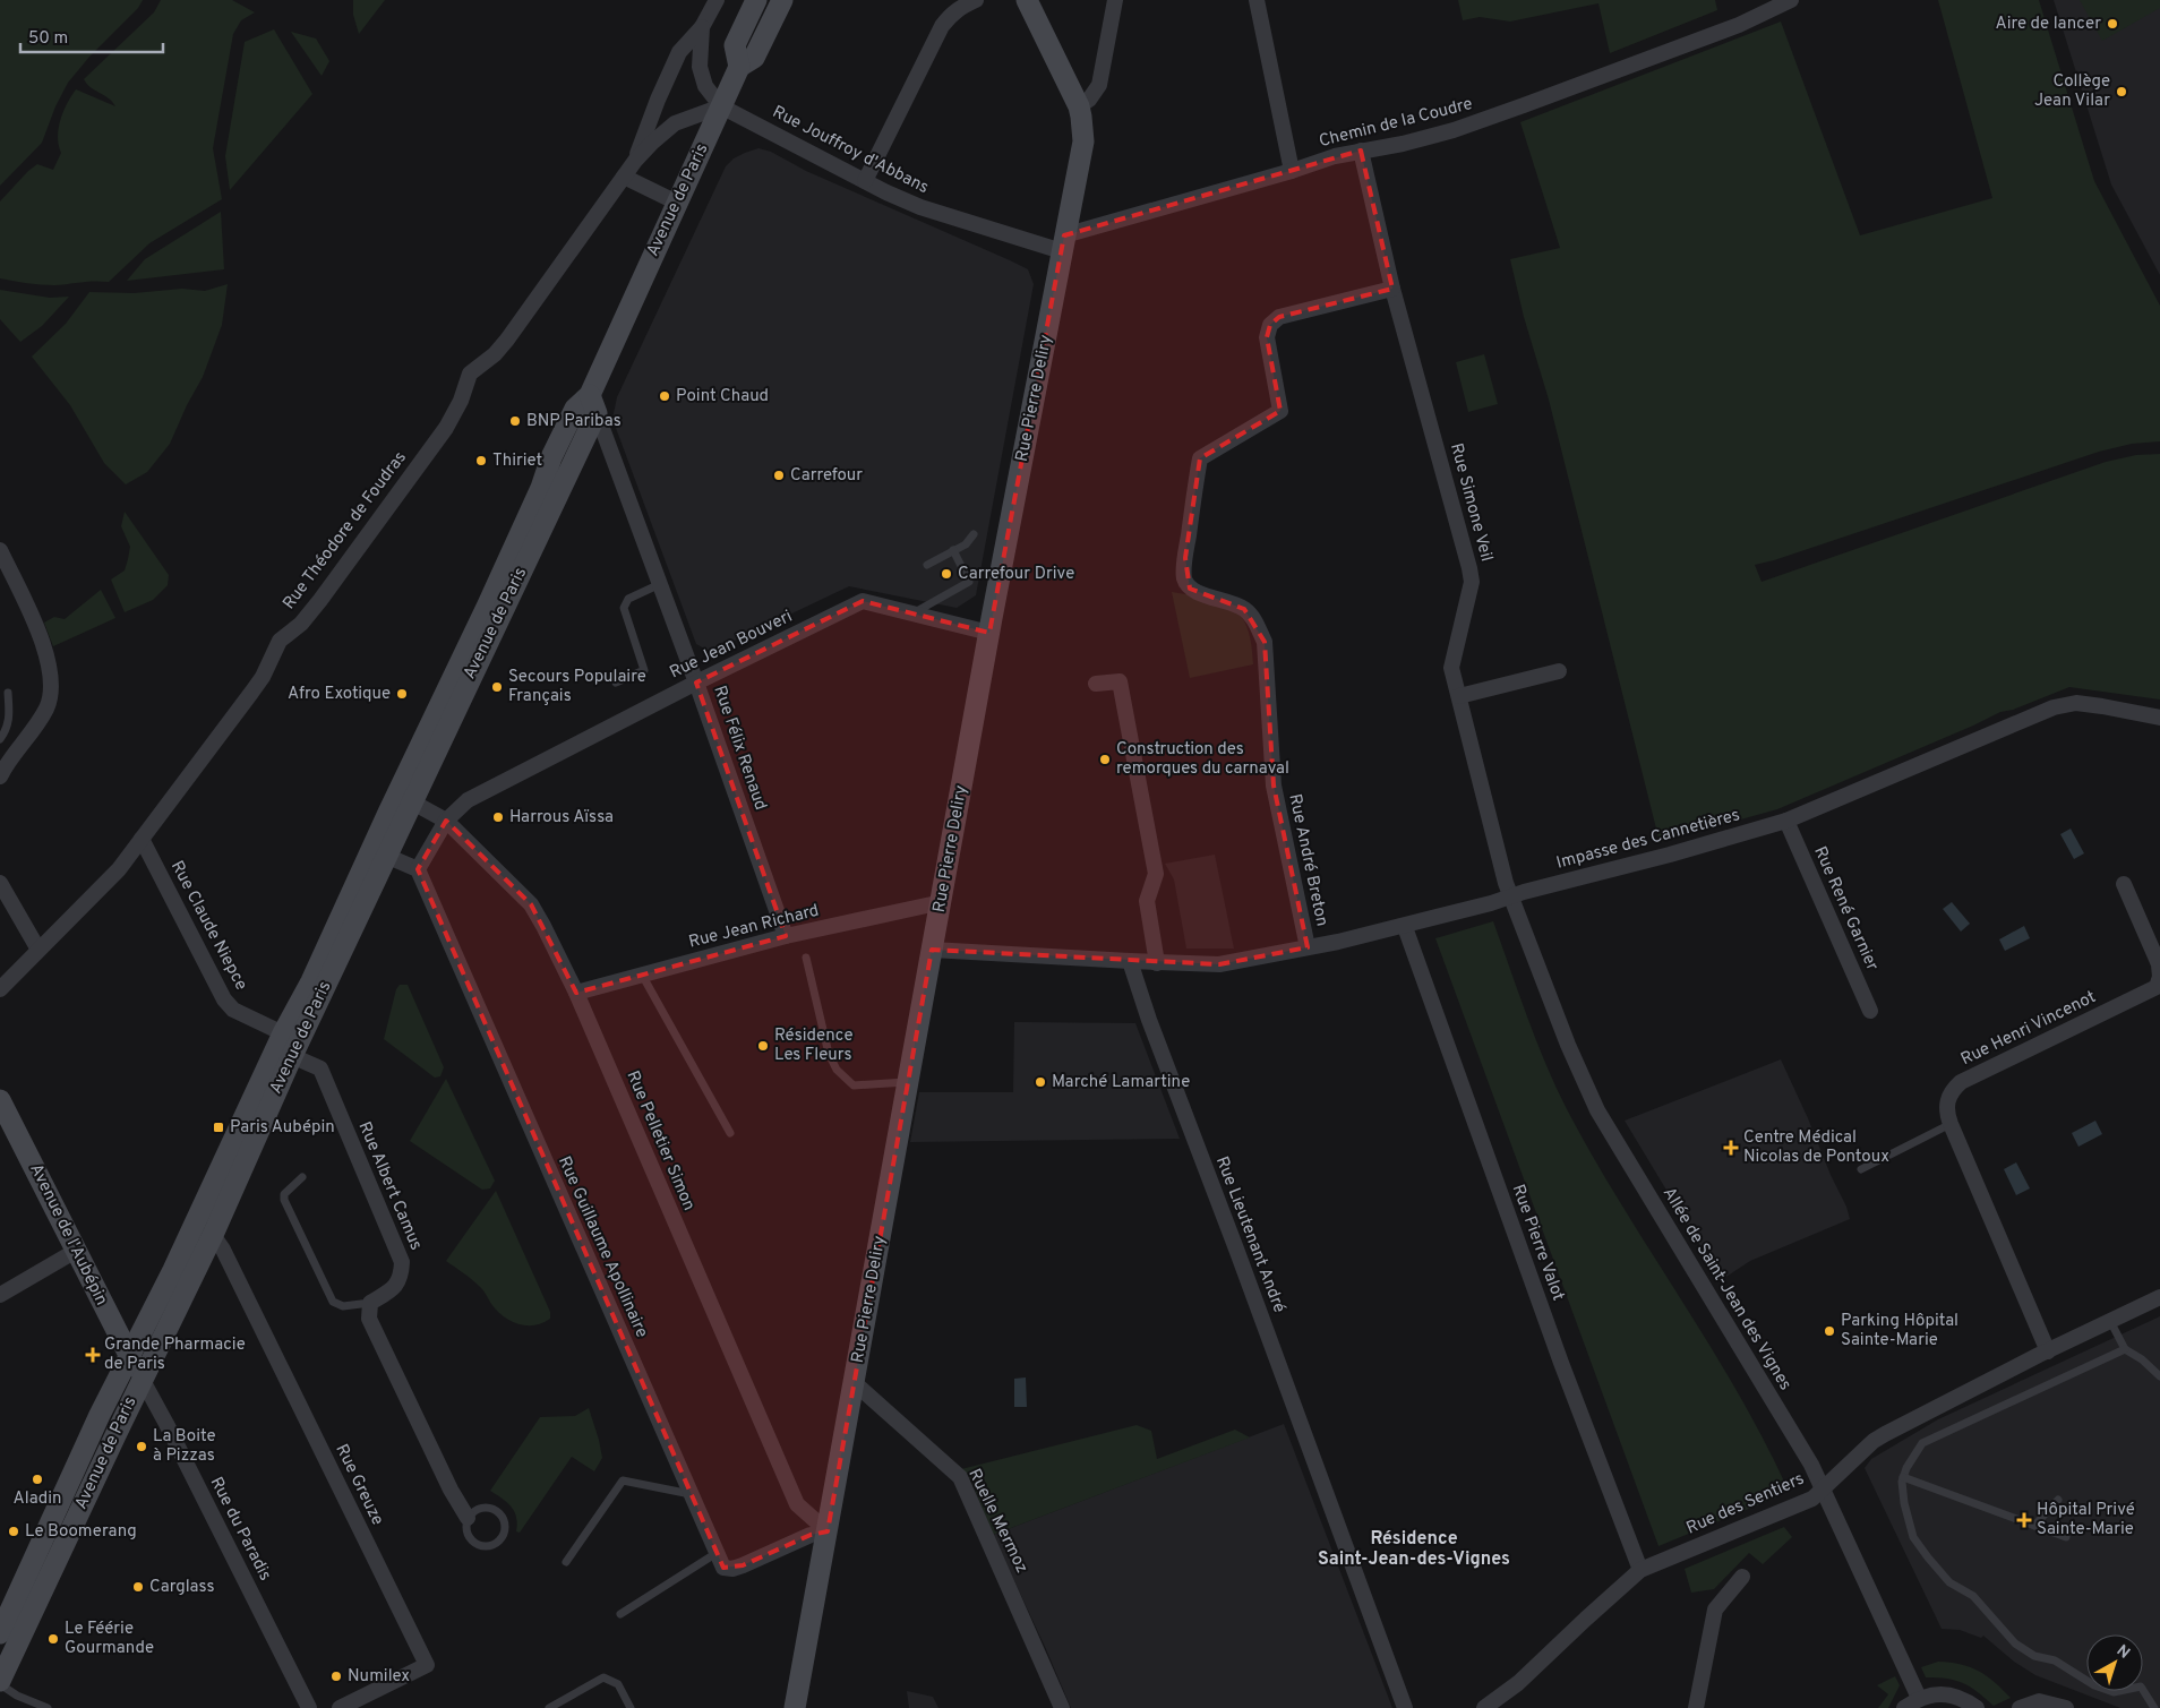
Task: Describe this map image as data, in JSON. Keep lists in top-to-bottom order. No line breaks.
{"streets":{"main road":["Avenue de Paris","Rue Pierre Deliry","Avenue de l'Aubépin"],"street":["Chemin de la Coudre","Rue Jouffroy d'Abbans","Rue Simone Veil","Rue Théodore de Foudras","Rue Jean Bouveri","Rue Félix Renaud","Impasse des Cannetières","Rue André Breton","Rue René Garnier","Rue Claude Niepce","Rue Jean Richard","Rue Henri Vincenot","Rue Pelletier Simon","Rue Albert Camus","Rue Lieutenant André","Rue Pierre Valot","Rue Guillaume Apollinaire","Allée de Saint-Jean des Vignes","Rue Greuze","Rue des Sentiers","Ruelle Mermoz","Rue du Paradis"]},"crossings":[["Chemin de la Coudre","Rue Jouffroy d'Abbans"],["Chemin de la Coudre","Rue Pierre Deliry"],["Chemin de la Coudre","Rue Simone Veil"],["Rue Jouffroy d'Abbans","Avenue de Paris"],["Rue Jouffroy d'Abbans","Rue Pierre Deliry"],["Rue Jouffroy d'Abbans","Rue Théodore de Foudras"],["Avenue de Paris","Rue Théodore de Foudras"],["Avenue de Paris","Rue Félix Renaud"],["Avenue de Paris","Rue Claude Niepce"],["Avenue de Paris","Rue Pelletier Simon"],["Avenue de Paris","Rue Albert Camus"],["Avenue de Paris","Avenue de l'Aubépin"],["Avenue de Paris","Rue Greuze"],["Avenue de Paris","Rue du Paradis"],["Rue Pierre Deliry","Rue Jean Bouveri"],["Rue Pierre Deliry","Rue Jean Richard"],["Rue Pierre Deliry","Rue Pelletier Simon"],["Rue Pierre Deliry","Rue Guillaume Apollinaire"],["Rue Pierre Deliry","Ruelle Mermoz"],["Rue Simone Veil","Impasse des Cannetières"],["Rue Simone Veil","Rue André Breton"],["Rue Simone Veil","Allée de Saint-Jean des Vignes"],["Rue Théodore de Foudras","Rue Claude Niepce"],["Rue Jean Bouveri","Rue Félix Renaud"],["Rue Jean Bouveri","Rue Pelletier Simon"],["Rue Jean Bouveri","Rue Guillaume Apollinaire"],["Rue Félix Renaud","Rue Jean Richard"],["Impasse des Cannetières","Rue André Breton"],["Impasse des Cannetières","Rue René Garnier"],["Impasse des Cannetières","Rue Lieutenant André"],["Impasse des Cannetières","Rue Pierre Valot"],["Impasse des Cannetières","Allée de Saint-Jean des Vignes"],["Rue Jean Richard","Rue Pelletier Simon"],["Rue Henri Vincenot","Rue des Sentiers"],["Rue Pelletier Simon","Rue Guillaume Apollinaire"],["Avenue de l'Aubépin","Rue du Paradis"],["Rue Pierre Valot","Rue des Sentiers"],["Allée de Saint-Jean des Vignes","Rue des Sentiers"]],"districts":["Résidence Saint-Jean-des-Vignes"],"places":{"other":["Aire de lancer","Collège Jean Vilar","Point Chaud","BNP Paribas","Thiriet","Carrefour","Carrefour Drive","Secours Populaire Français","Afro Exotique","Construction des remorques du carnaval","Harrous Aïssa","Résidence Les Fleurs","Marché Lamartine","Parking Hôpital Sainte-Marie","La Boite à Pizzas","Aladin","Le Boomerang","Carglass","Le Féérie Gourmande","Numilex"],"transit":["Paris Aubépin"],"health":["Centre Médical Nicolas de Pontoux","Grande Pharmacie de Paris","Hôpital Privé Sainte-Marie"]},"scale_bar":"50 m","north":"top right"}
